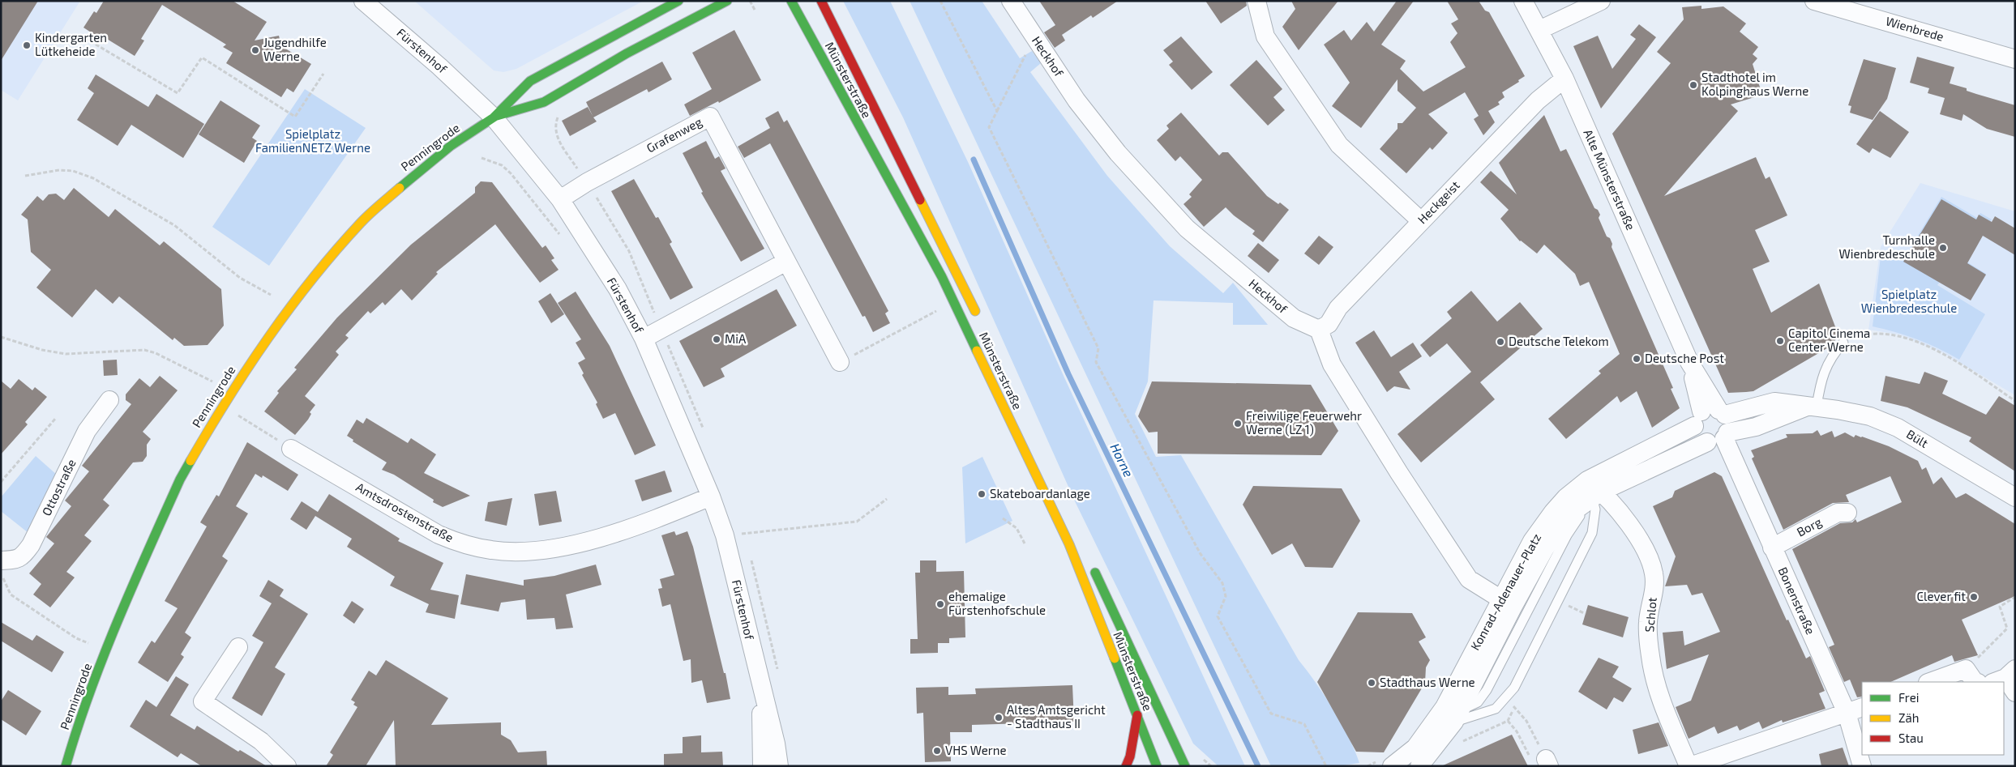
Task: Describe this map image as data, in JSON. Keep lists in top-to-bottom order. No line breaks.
{"streets":{"main road":["Münsterstraße","Penningrode"],"street":["Wienbrede","Fürstenhof","Heckhof","Grafenweg","Alte Münsterstraße","Heckgeist","Bült","Ottostraße","Amtsdrostenstraße","Borg","Konrad-Adenauer-Platz","Bonenstraße","Schlot"]},"crossings":[["Fürstenhof","Grafenweg"],["Fürstenhof","Penningrode"],["Fürstenhof","Amtsdrostenstraße"],["Heckhof","Heckgeist"],["Alte Münsterstraße","Heckgeist"],["Alte Münsterstraße","Bült"],["Alte Münsterstraße","Konrad-Adenauer-Platz"],["Alte Münsterstraße","Bonenstraße"],["Bült","Konrad-Adenauer-Platz"],["Borg","Bonenstraße"],["Konrad-Adenauer-Platz","Bonenstraße"],["Konrad-Adenauer-Platz","Schlot"]],"water":["Horne"],"parks":["Spielplatz FamilienNETZ Werne","Spielplatz Wienbredeschule"],"places":["Kindergarten Lütkeheide","Jugendhilfe Werne","Stadthotel im Kolpinghaus Werne","Turnhalle Wienbredeschule","MiA","Capitol Cinema Center Werne","Deutsche Telekom","Deutsche Post","Freiwilige Feuerwehr Werne (LZ 1)","Skateboardanlage","Clever fit","ehemalige Fürstenhofschule","Stadthaus Werne","Altes Amtsgericht - Stadthaus II","VHS Werne"],"legend":["Frei","Zäh","Stau"]}
